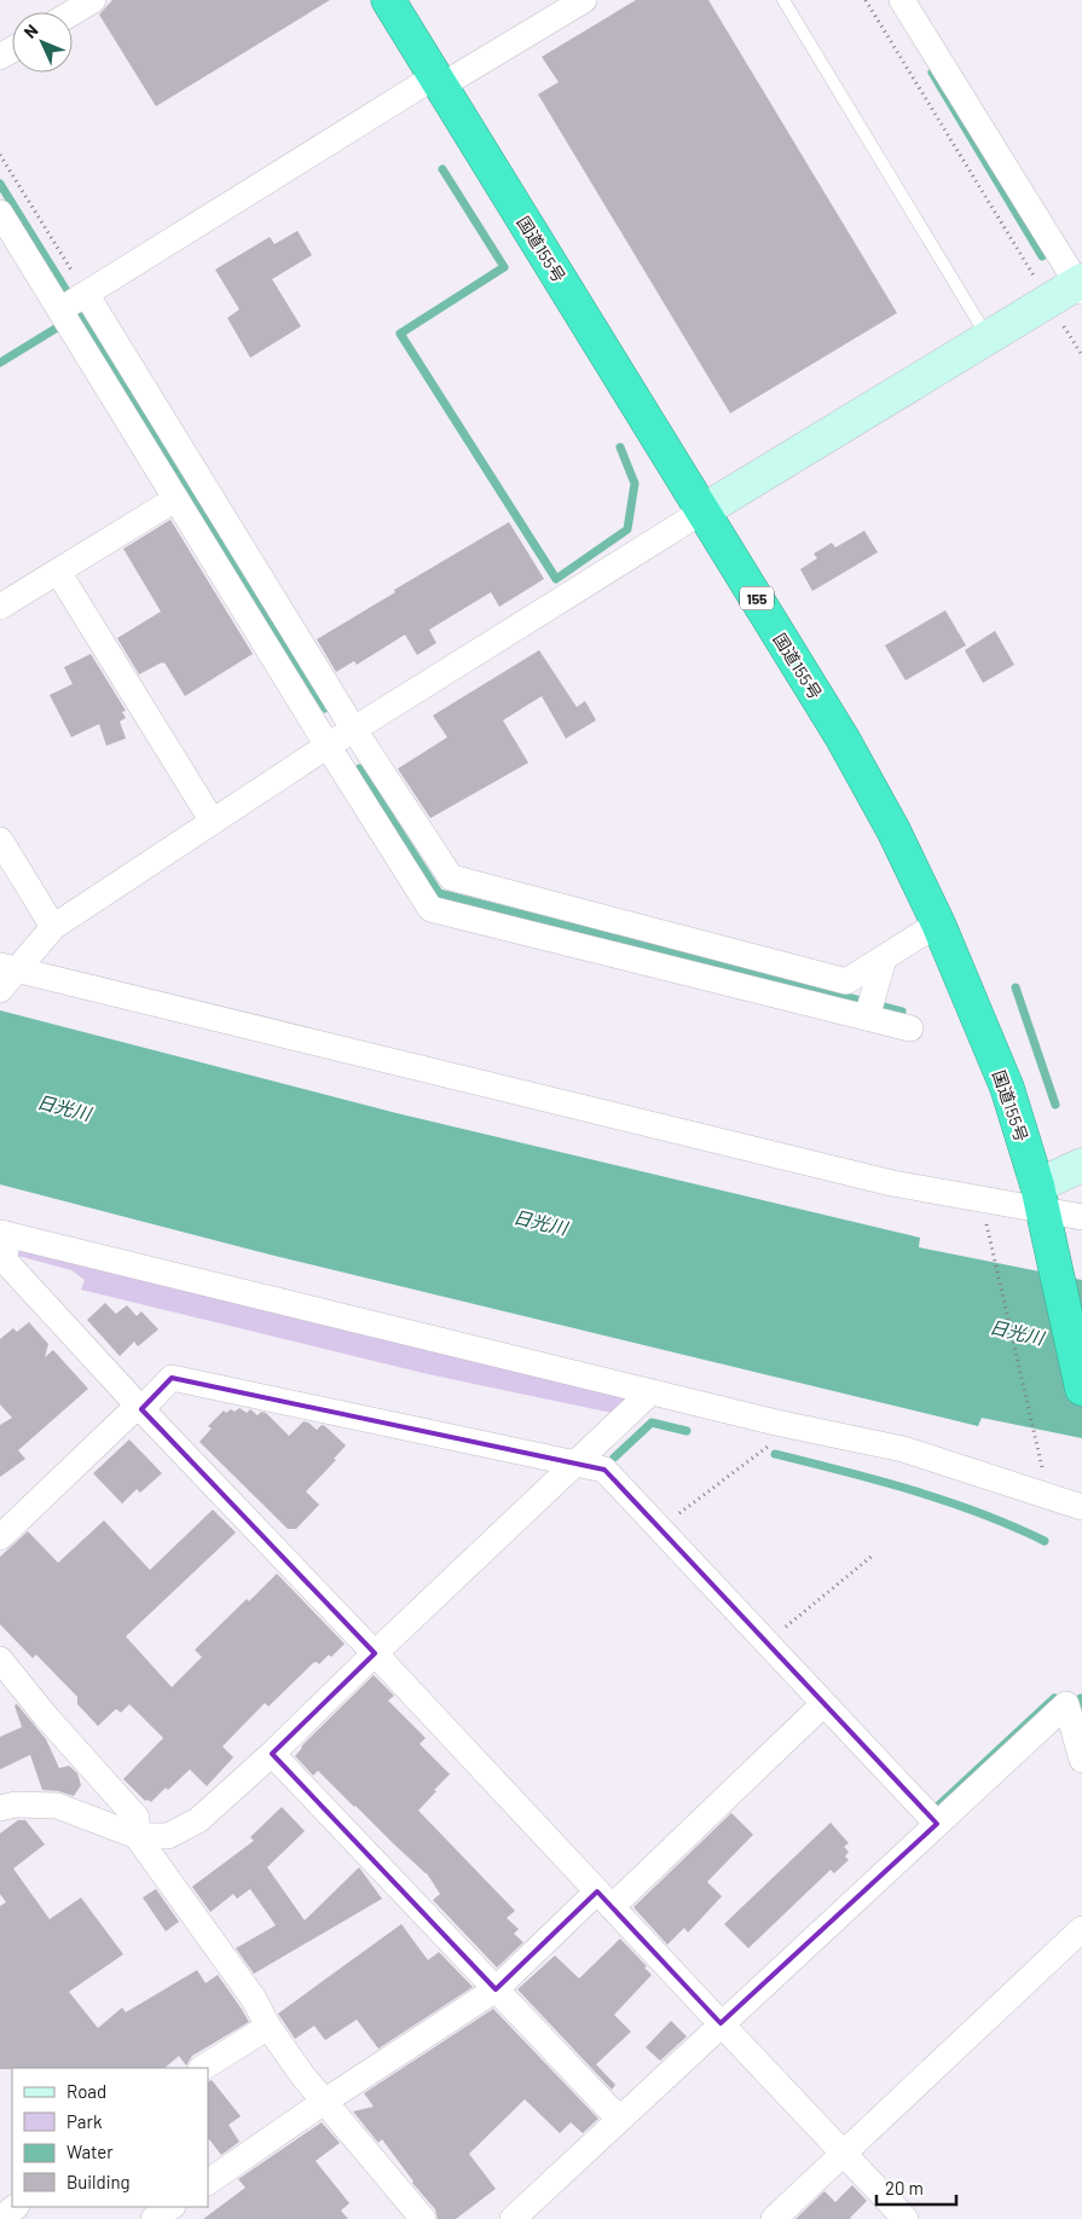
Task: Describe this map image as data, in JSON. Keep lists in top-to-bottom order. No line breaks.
{"streets":{"highway":["国道155号","155"]},"water":["日光川"],"legend":["Road","Park","Water","Building"],"scale_bar":"20 m","north":"top left"}
